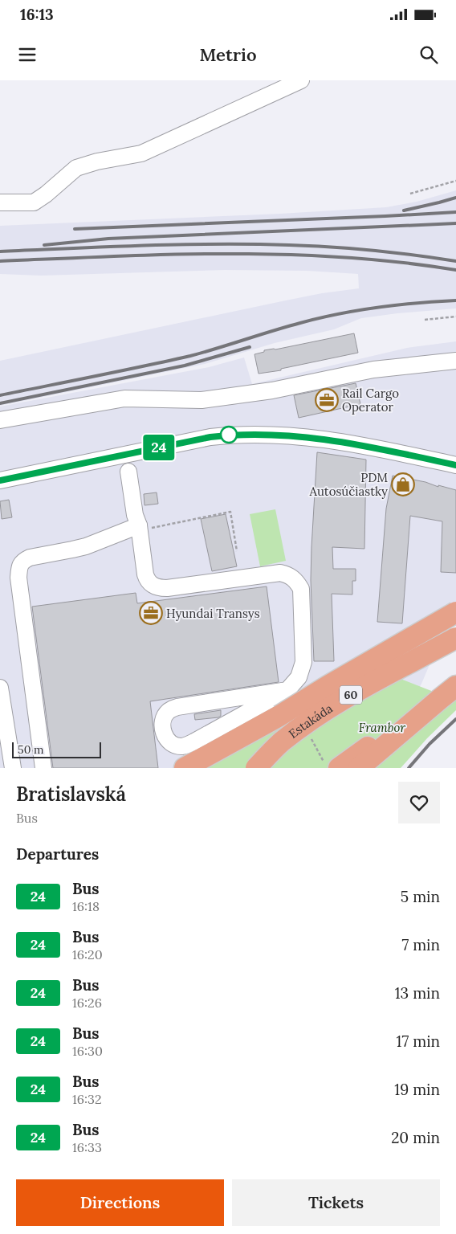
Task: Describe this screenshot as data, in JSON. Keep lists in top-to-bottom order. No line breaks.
{"streets":{"main road":["60","Estakáda"]},"parks":["Frambor"],"places":{"office":["Rail Cargo Operator","Hyundai Transys"],"shop":["PDM Autosúčiastky"]},"lines":["bus line 24"],"scale_bar":"50 m","page":{"status":"16:13","header":"Metrio","on_map":"24","scale":"50 m","heading":[["Bratislavská","Bus"],"Departures"],"list":[{"mark":"24","name":"Bus","note":"16:18","value":"5 min"},{"mark":"24","name":"Bus","note":"16:20","value":"7 min"},{"mark":"24","name":"Bus","note":"16:26","value":"13 min"},{"mark":"24","name":"Bus","note":"16:30","value":"17 min"},{"mark":"24","name":"Bus","note":"16:32","value":"19 min"},{"mark":"24","name":"Bus","note":"16:33","value":"20 min"}],"buttons":["Directions","Tickets"]}}
